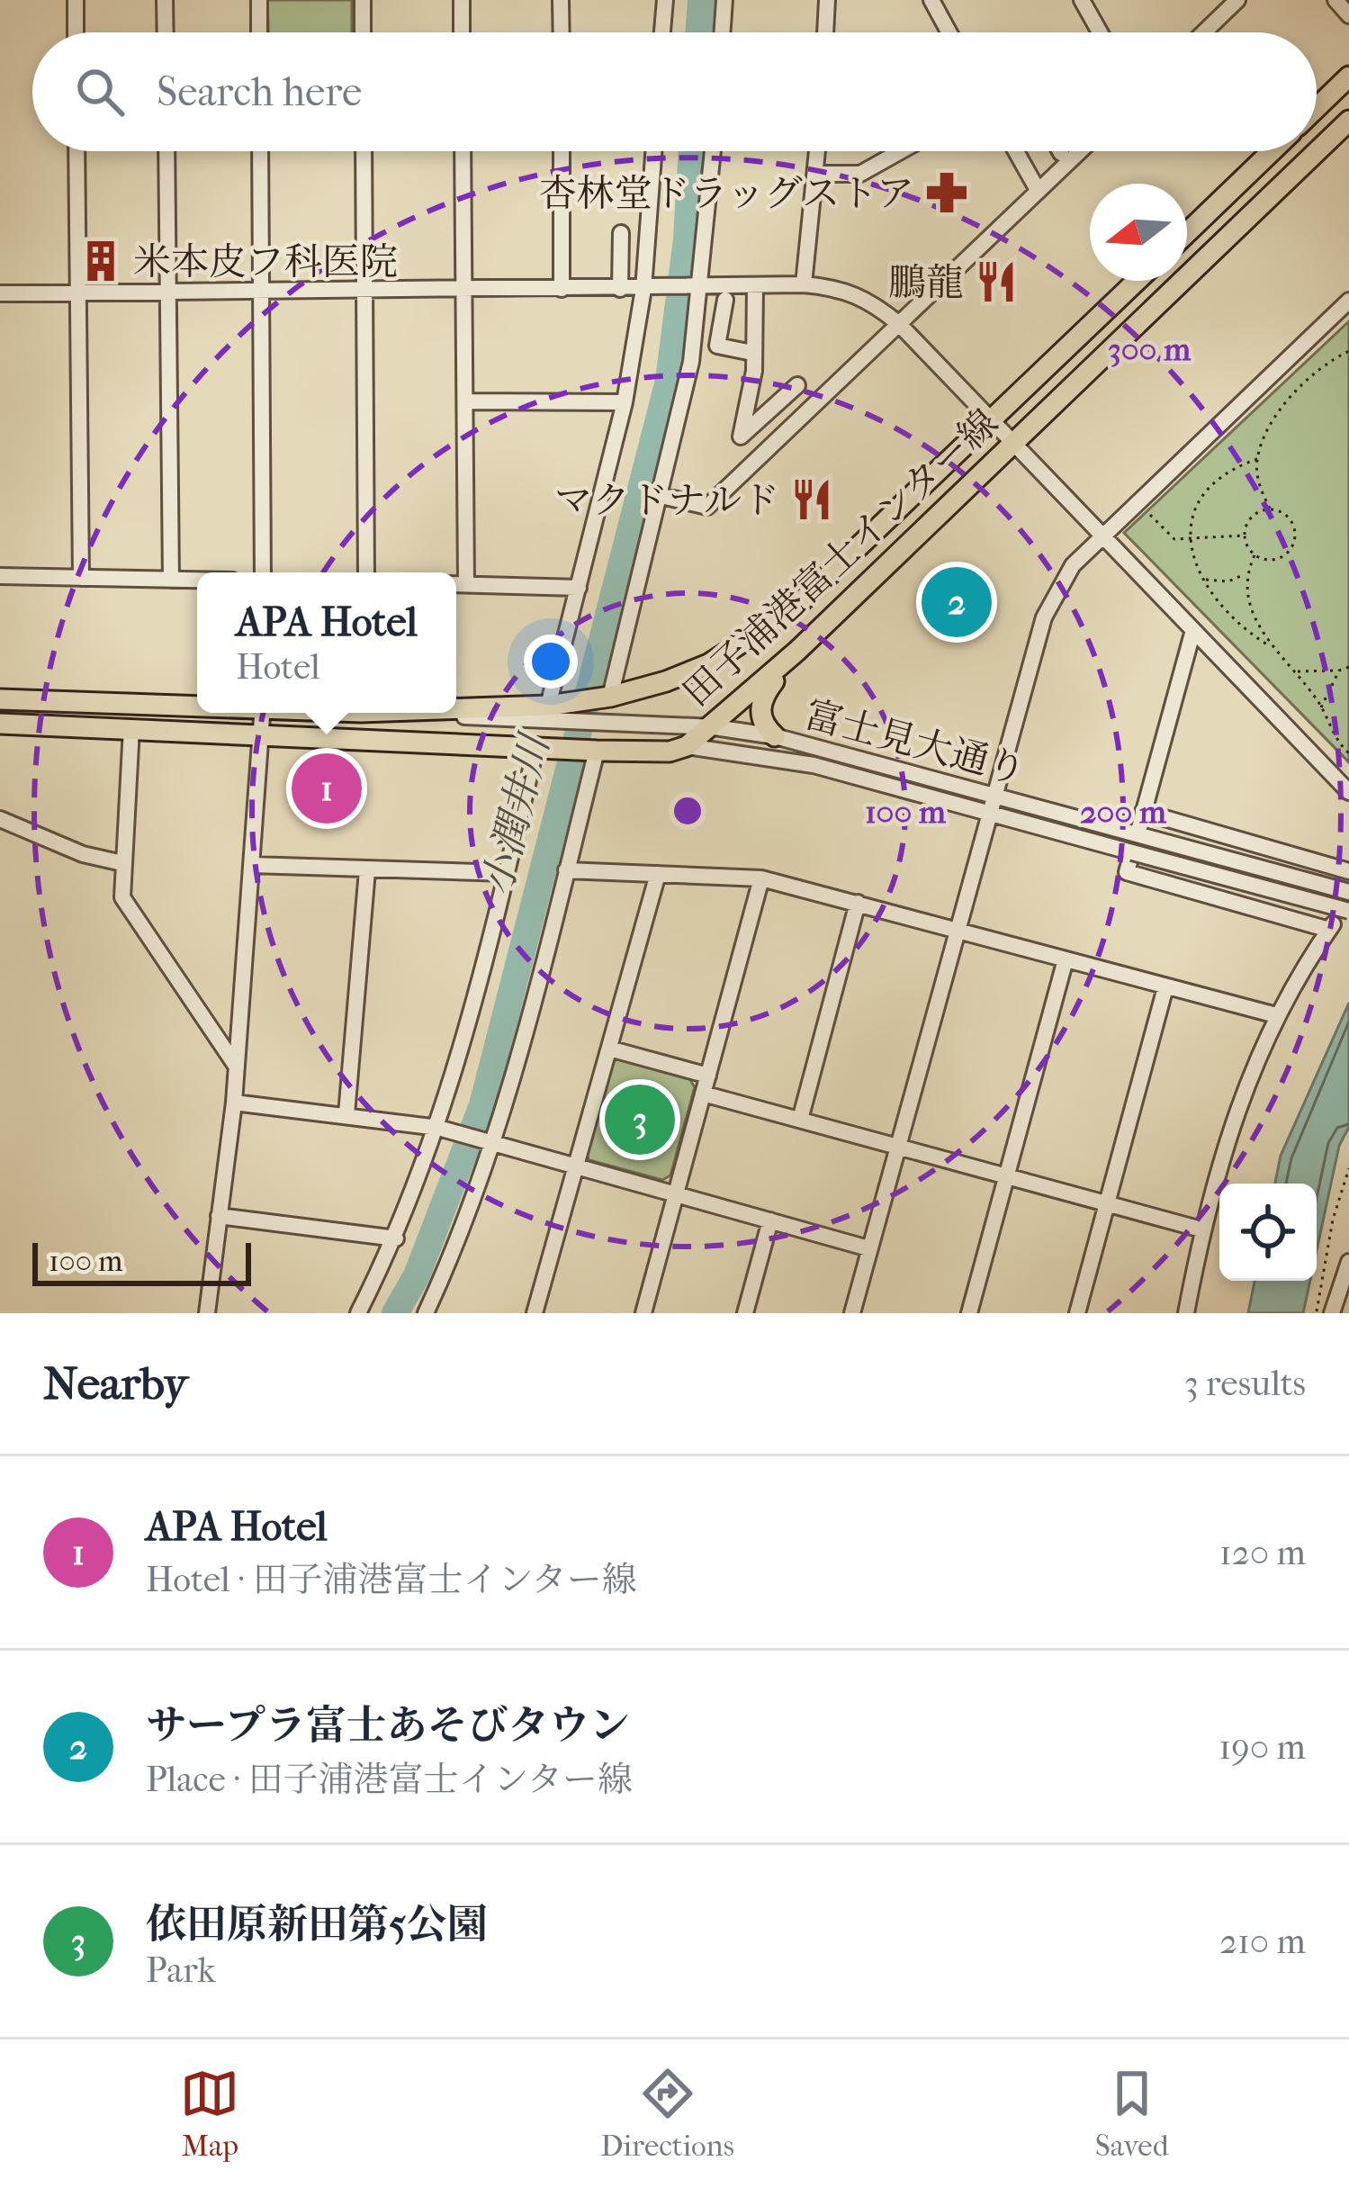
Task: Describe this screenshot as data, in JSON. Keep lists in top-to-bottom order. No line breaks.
{"streets":{"main road":["田子浦港富士インター線"],"street":["富士見大通り"]},"crossings":[["田子浦港富士インター線","富士見大通り"]],"water":["小潤井川"],"places":{"pharmacy":["杏林堂ドラッグストア"],"building":["米本皮フ科医院"],"restaurant":["鵬龍","マクドナルド"]},"scale_bar":"100 m","north":"left","page":{"search":"Search here","pins":["2","1","3"],"popup":["APA Hotel","Hotel"],"scale":"100 m","heading":["Nearby","3 results"],"list":[{"mark":"1","name":"APA Hotel","note":"Hotel · 田子浦港富士インター線","value":"120 m"},{"mark":"2","name":"サープラ富士あそびタウン","note":"Place · 田子浦港富士インター線","value":"190 m"},{"mark":"3","name":"依田原新田第5公園","note":"Park","value":"210 m"}],"nav":["Map","Directions","Saved"]},"rings":["300 m","100 m","200 m"]}
